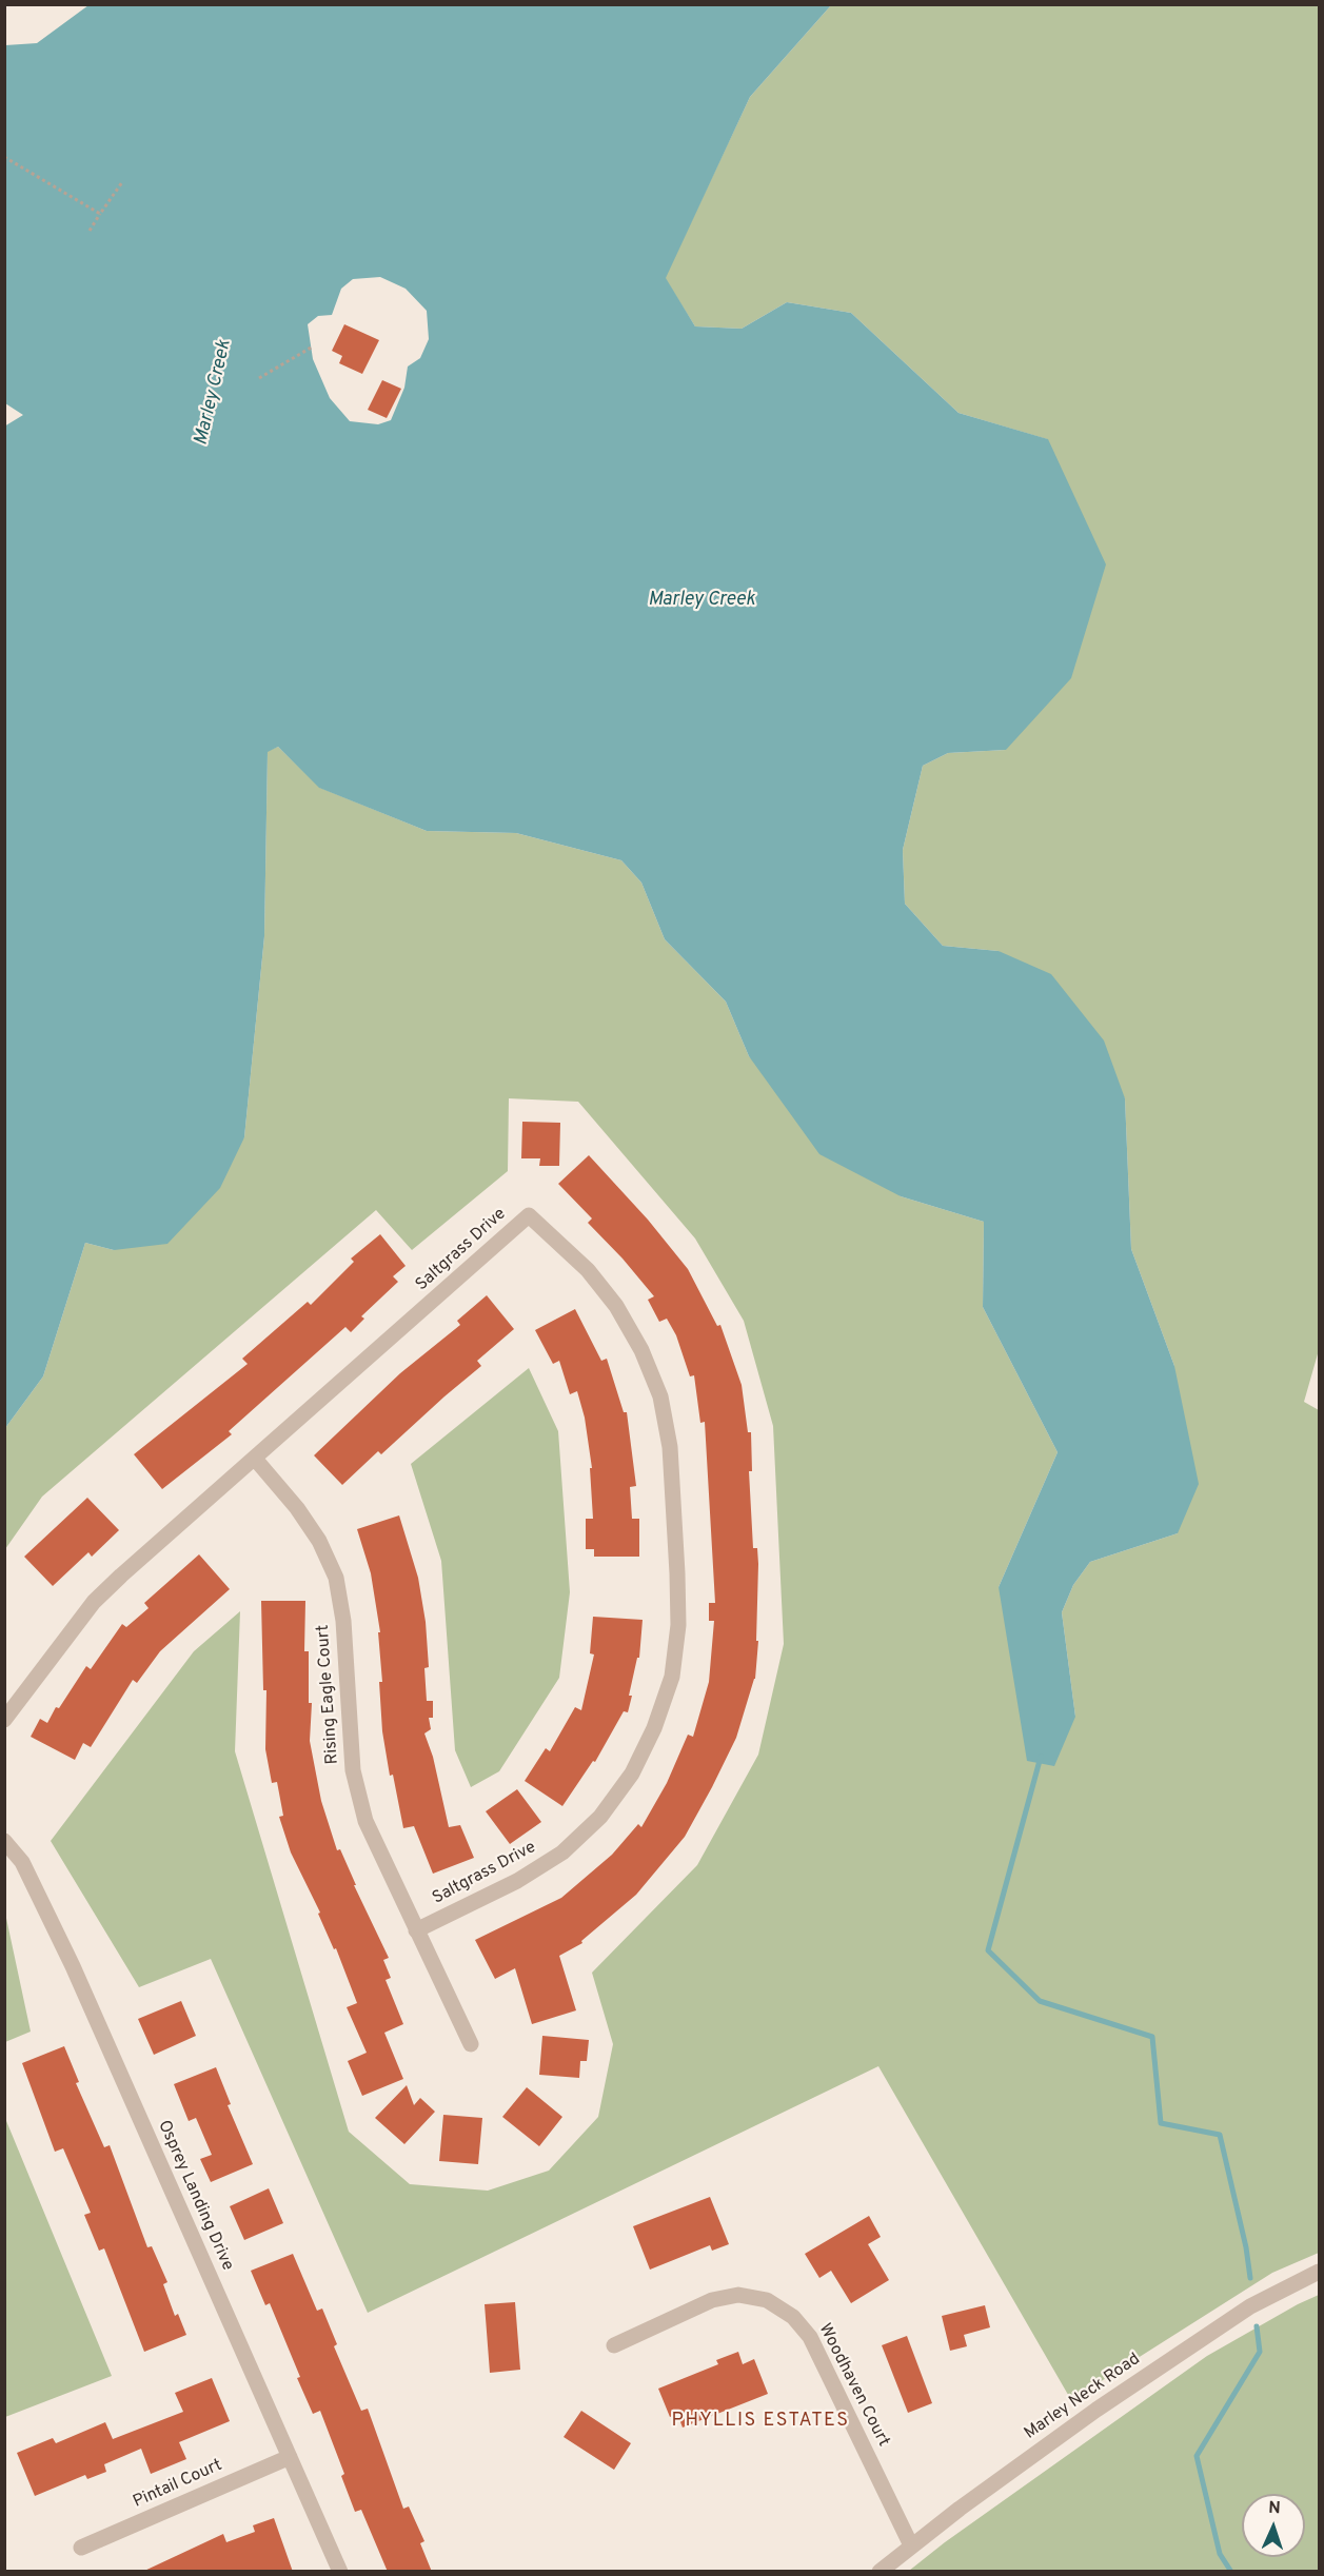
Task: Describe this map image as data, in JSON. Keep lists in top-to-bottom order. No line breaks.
{"streets":{"street":["Saltgrass Drive","Rising Eagle Court","Osprey Landing Drive","Woodhaven Court","Marley Neck Road","Pintail Court"]},"crossings":[["Saltgrass Drive","Rising Eagle Court"],["Osprey Landing Drive","Pintail Court"],["Woodhaven Court","Marley Neck Road"]],"districts":["PHYLLIS ESTATES"],"water":["Marley Creek"],"north":"top"}
